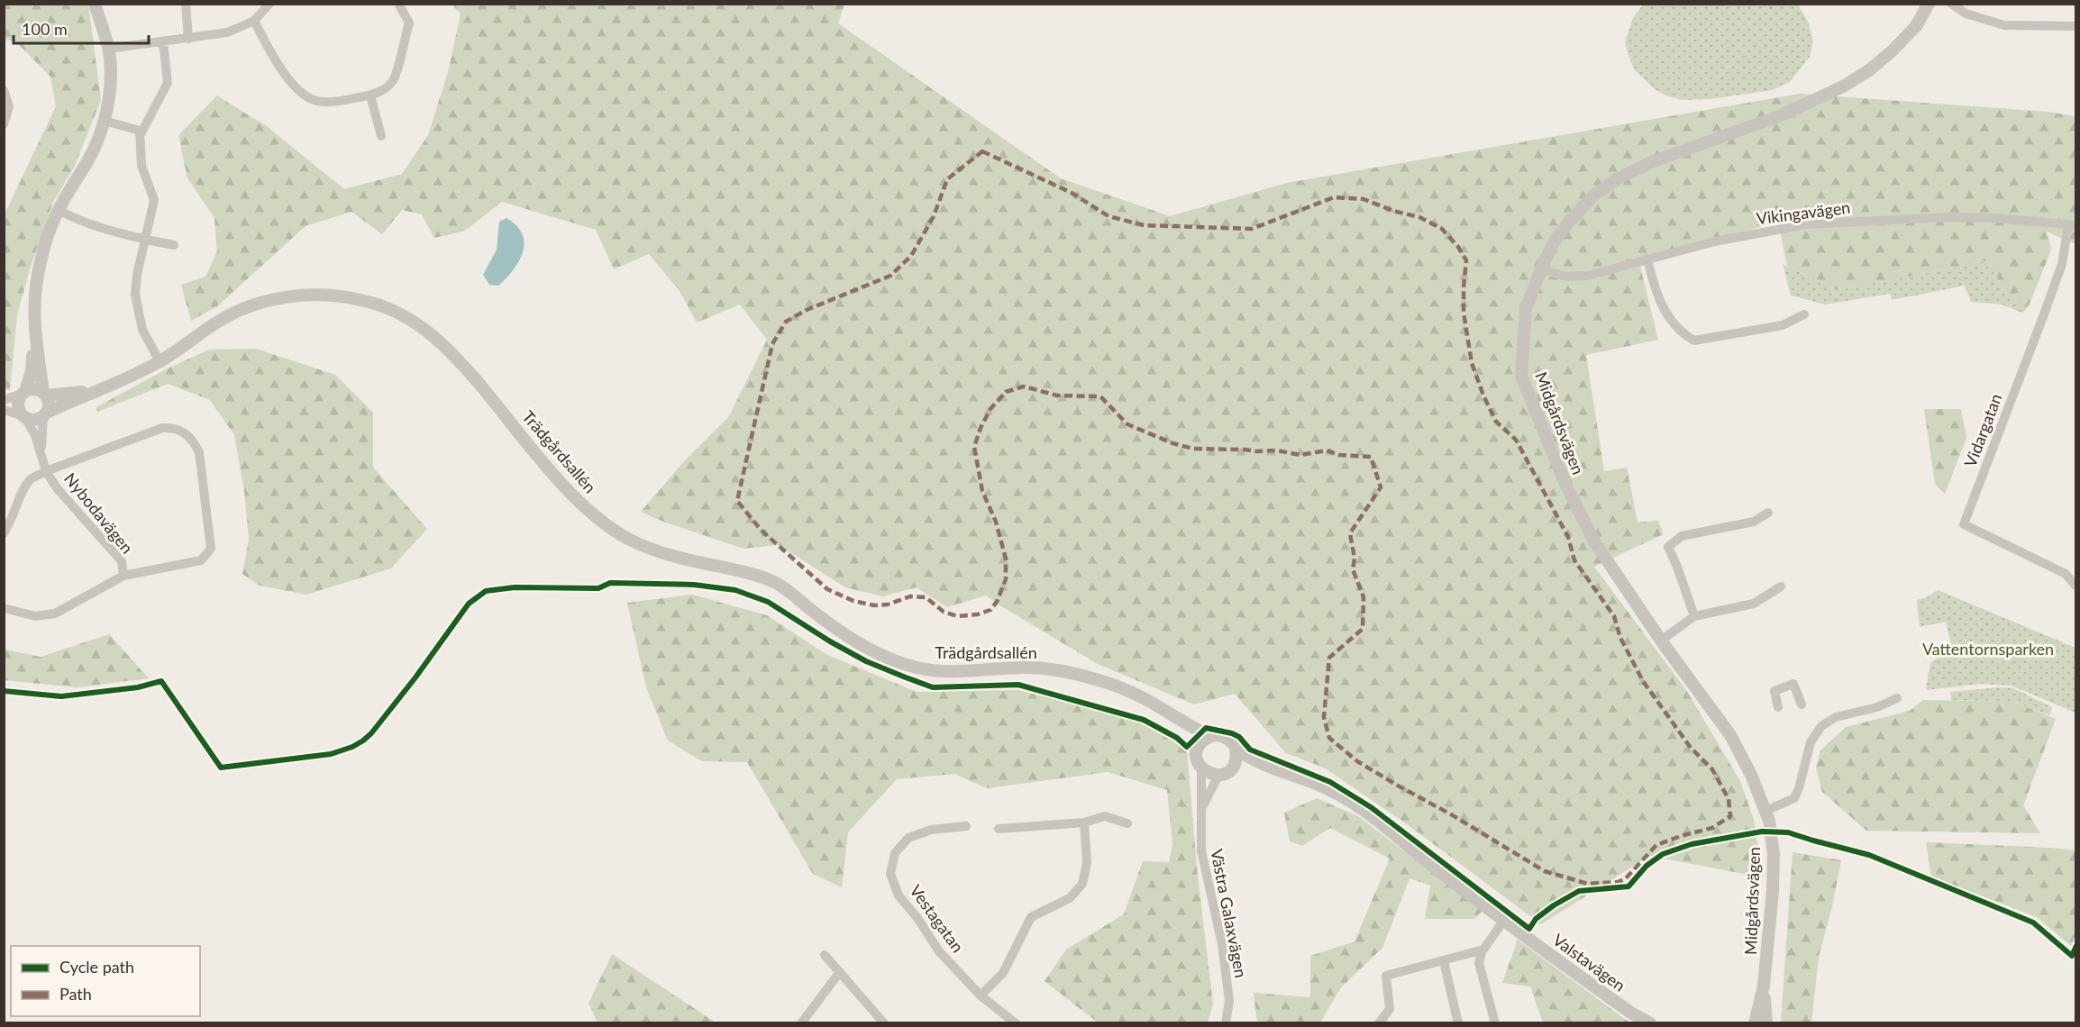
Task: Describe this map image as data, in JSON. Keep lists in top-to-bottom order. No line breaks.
{"streets":{"street":["Vikingavägen","Midgårdsvägen","Vidargatan","Trädgårdsallén","Nybodavägen","Västra Galaxvägen","Vestagatan","Valstavägen"]},"crossings":[["Vikingavägen","Midgårdsvägen"],["Vikingavägen","Vidargatan"],["Trädgårdsallén","Nybodavägen"],["Trädgårdsallén","Västra Galaxvägen"],["Trädgårdsallén","Valstavägen"],["Västra Galaxvägen","Valstavägen"]],"parks":["Vattentornsparken"],"legend":["Cycle path","Path"],"scale_bar":"100 m"}
